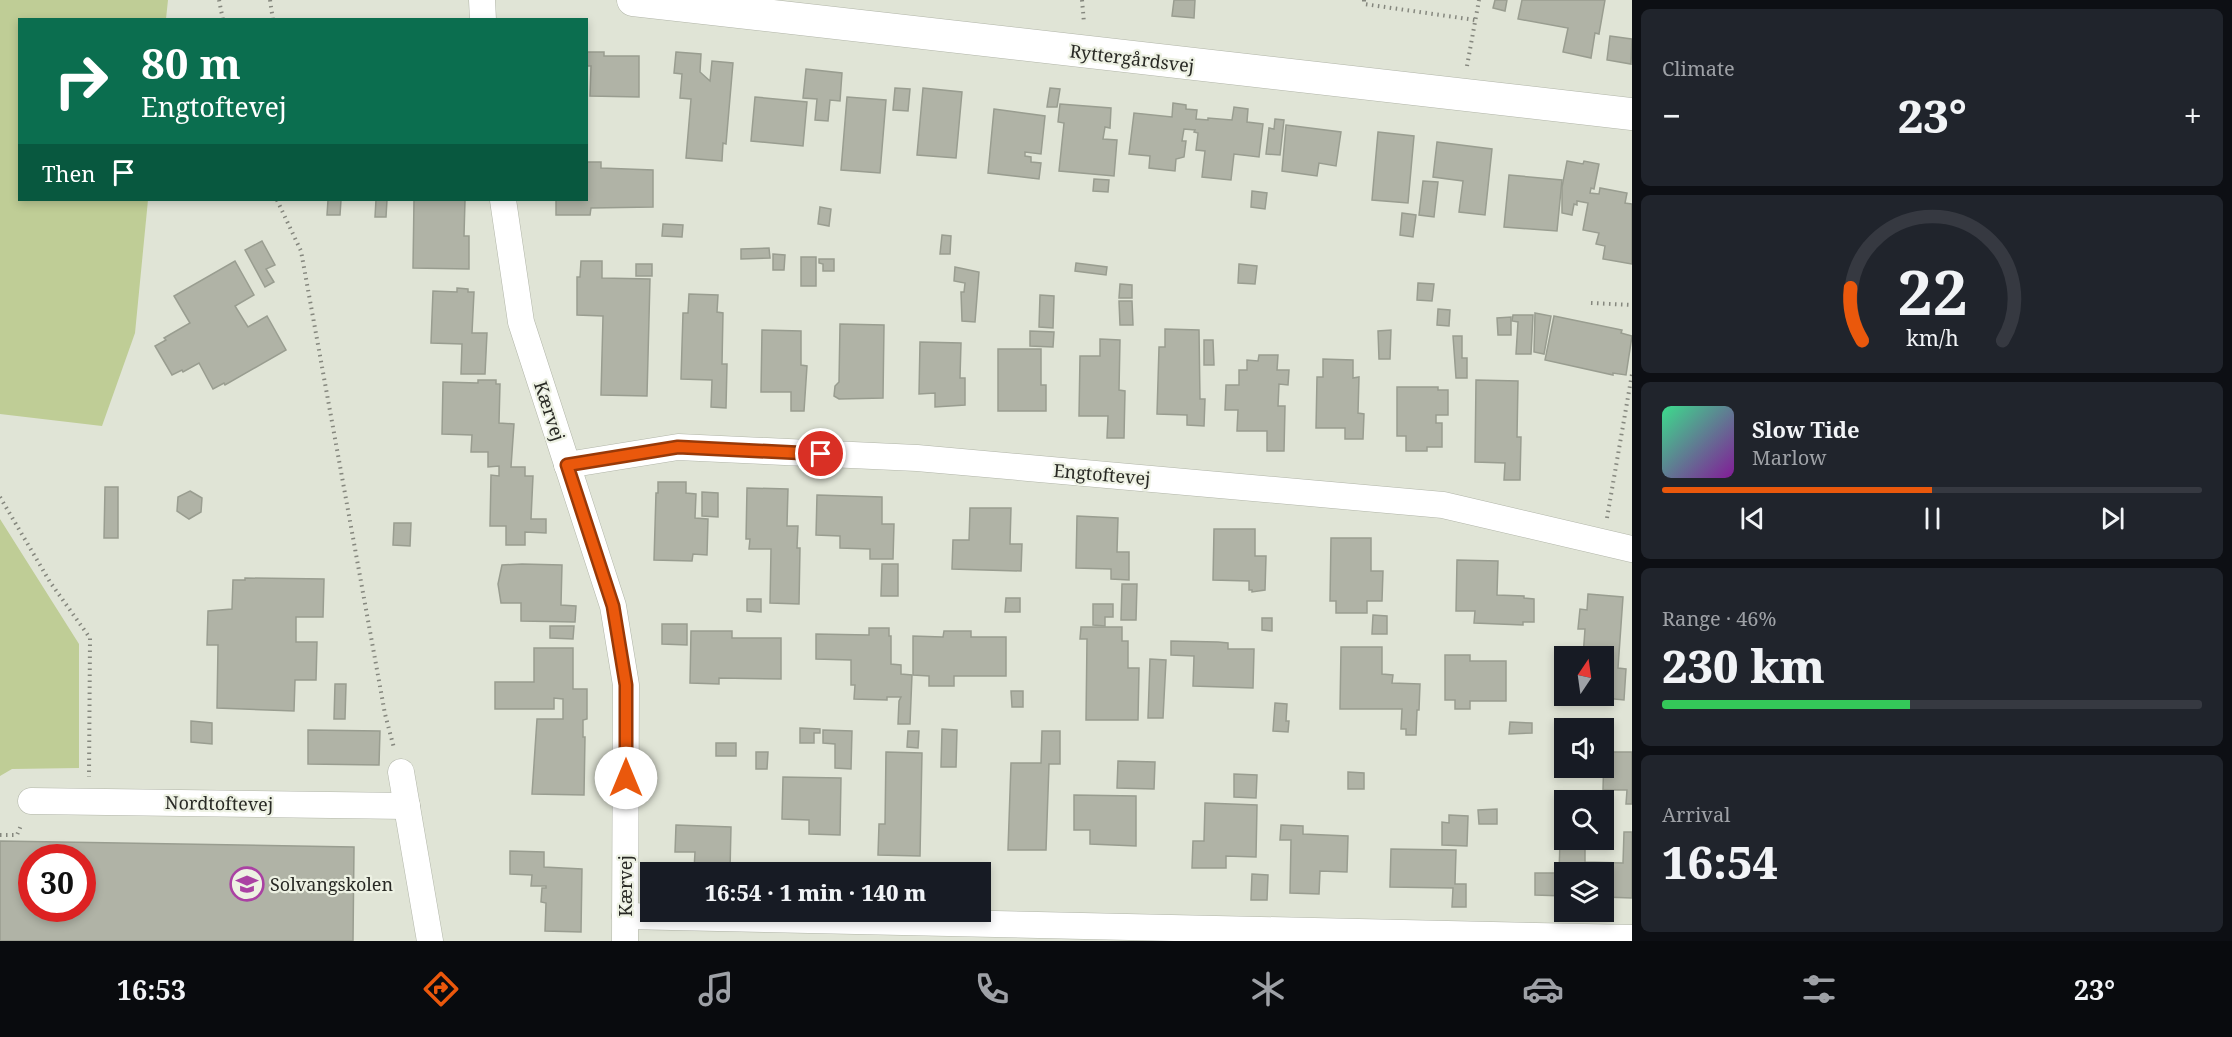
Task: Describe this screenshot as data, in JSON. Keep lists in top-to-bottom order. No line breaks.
{"streets":{"street":["Ryttergårdsvej","Kærvej","Engtoftevej","Nordtoftevej"]},"crossings":[["Kærvej","Engtoftevej"]],"places":{"school or university":["Solvangskolen"]},"north":"top","page":{"tile":["Climate",["Range · 46%","230 km"],["Arrival","16:54"]],"turn":["80 m","Engtoftevej"],"heat":["−","23°","+"],"then":"Then","song":["Slow Tide","Marlow"],"limit":"30","trip":"16:54 · 1 min · 140 m","tabs":["16:53","23°"],"gauge":["22","km/h"]}}
